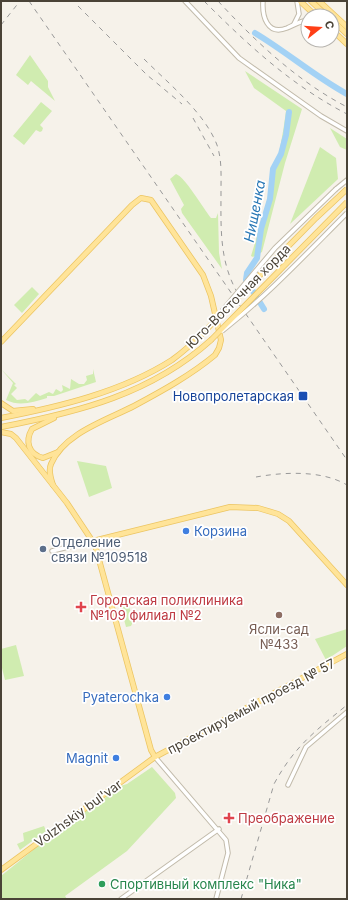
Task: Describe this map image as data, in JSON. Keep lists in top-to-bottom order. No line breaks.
{"streets":{"main road":["Юго-Восточная хорда","проектируемый проезд № 57","Volzhskiy bul'var"]},"crossings":[["проектируемый проезд № 57","Volzhskiy bul'var"]],"water":["Нищенка"],"places":{"transit":["Новопролетарская"],"other":["Корзина","Отделение связи №109518","Ясли-сад №433","Pyaterochka","Magnit","Спортивный комплекс \"Ника\""],"health":["Городская поликлиника №109 филиал №2","Преображение"]},"north":"right"}
